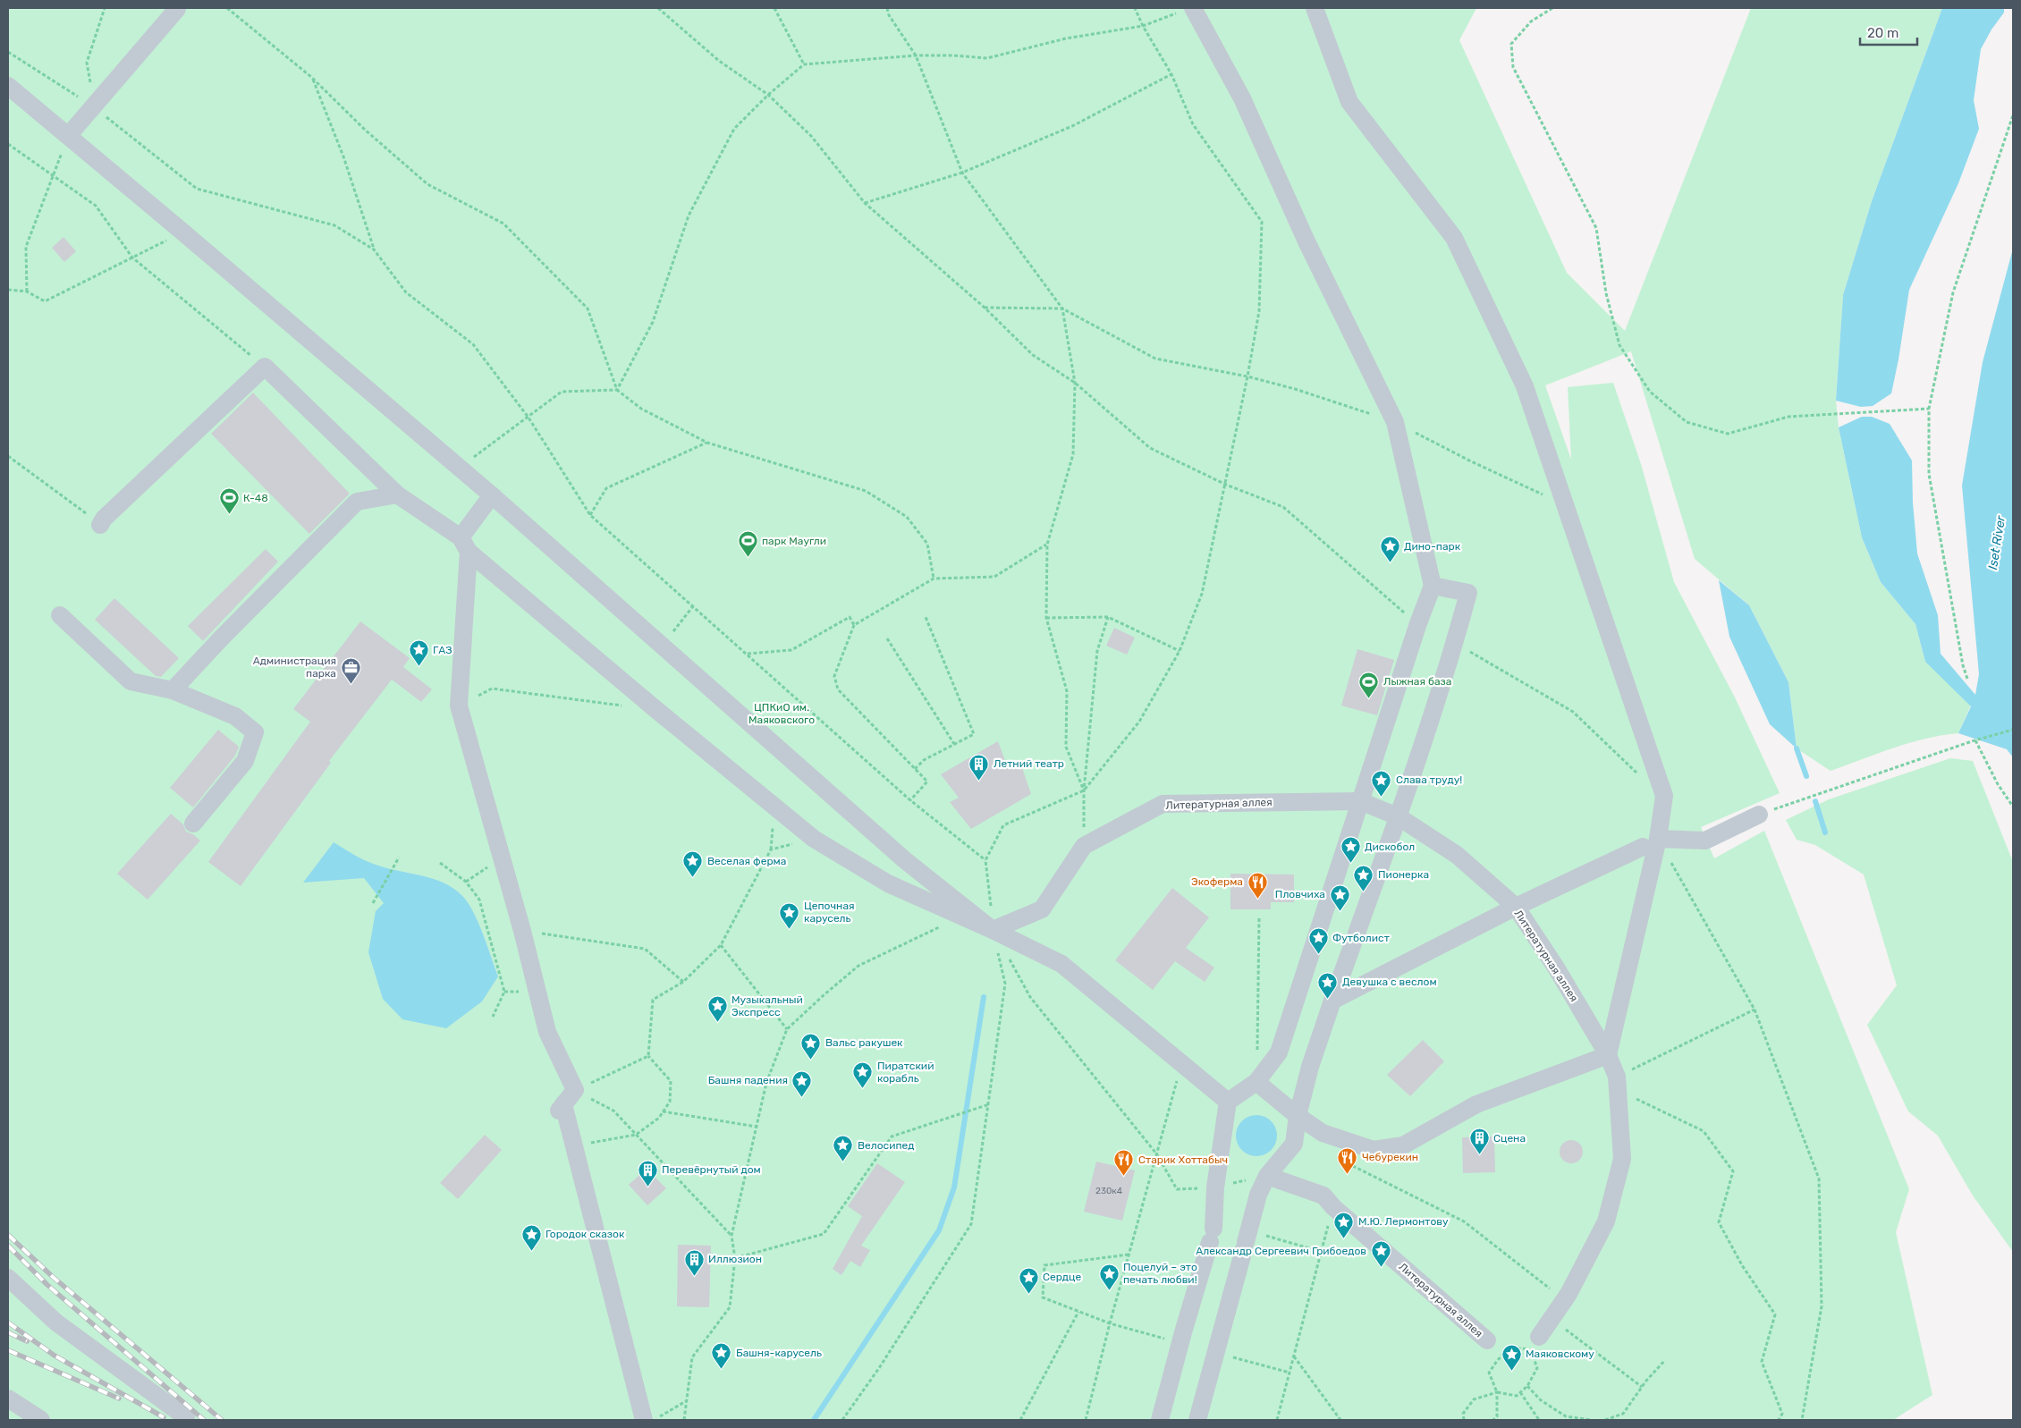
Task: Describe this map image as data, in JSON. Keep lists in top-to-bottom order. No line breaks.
{"streets":{"street":["Литературная аллея"]},"water":["Iset River"],"parks":["ЦПКиО им. Маяковского"],"places":{"sports":["К-48","парк Маугли","Лыжная база"],"place":["Дино-парк","ГАЗ","Слава труду!","Дискобол","Веселая ферма","Пионерка","Пловчиха","Цепочная карусель","Футболист","Девушка с веслом","Музыкальный Экспресс","Вальс ракушек","Пиратский корабль","Башня падения","Велосипед","М.Ю. Лермонтову","Городок сказок","Александр Сергеевич Грибоедов","Поцелуй – это печать любви!","Сердце","Башня-карусель","Маяковскому"],"office":["Администрация парка"],"building":["Летний театр","Сцена","Перевёрнутый дом","Иллюзион"],"restaurant":["Экоферма","Чебурекин","Старик Хоттабыч"]},"house_numbers":["230к4"],"scale_bar":"20 m"}
